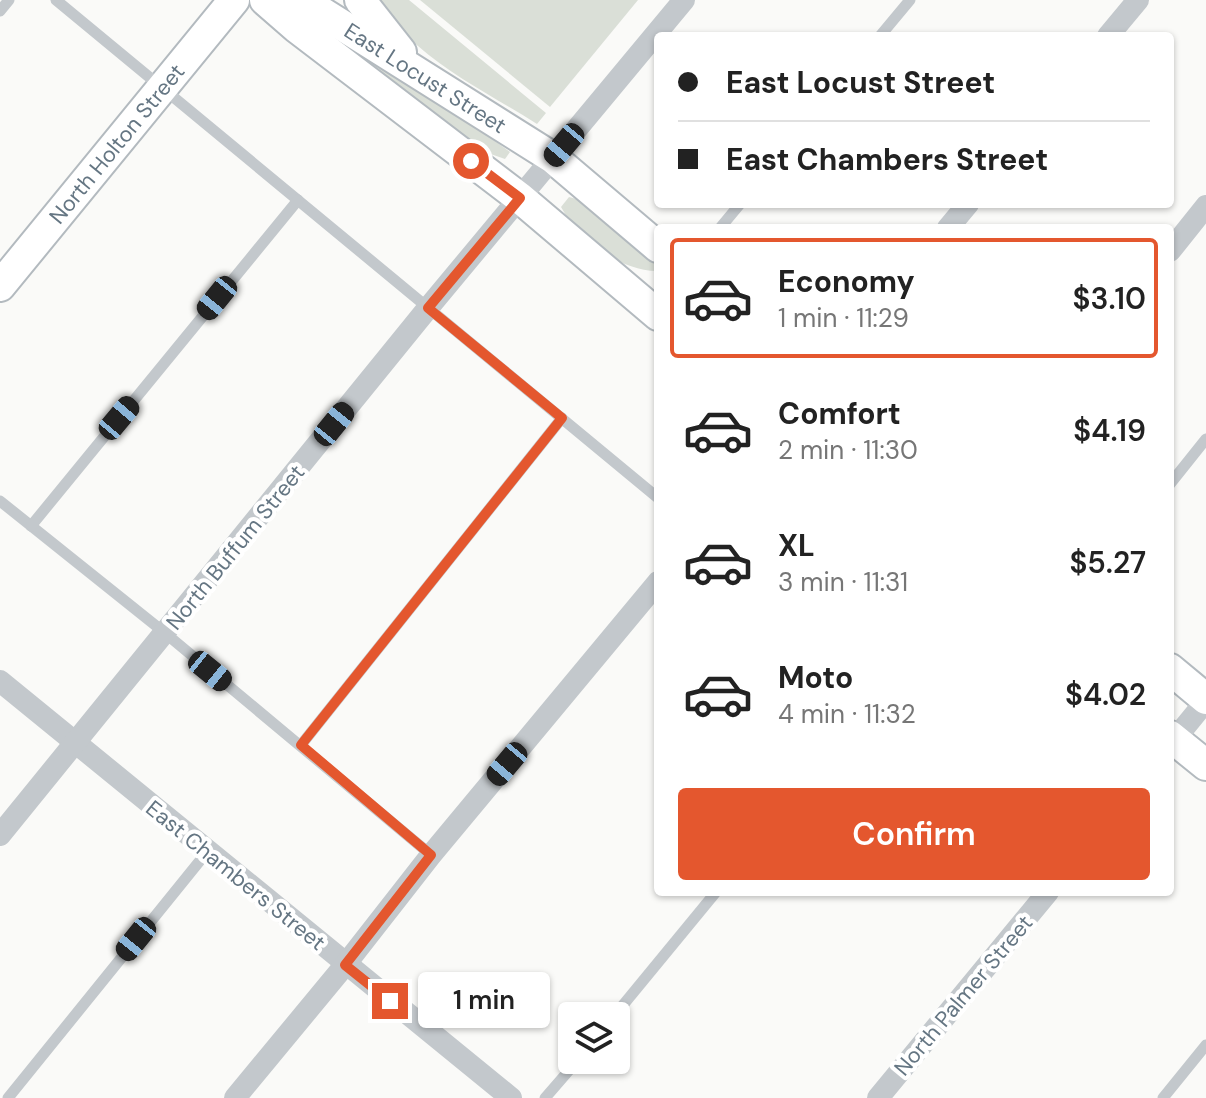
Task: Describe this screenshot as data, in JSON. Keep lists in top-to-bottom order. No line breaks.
{"streets":{"main road":["East Locust Street","North Holton Street"],"street":["North Buffum Street","East Chambers Street","North Palmer Street"]},"crossings":[["East Locust Street","North Buffum Street"],["North Buffum Street","East Chambers Street"]],"page":{"banner":["East Locust Street","East Chambers Street"],"list":[{"name":"Economy","note":"1 min · 11:29","value":"$3.10"},{"name":"Comfort","note":"2 min · 11:30","value":"$4.19"},{"name":"XL","note":"3 min · 11:31","value":"$5.27"},{"name":"Moto","note":"4 min · 11:32","value":"$4.02"}],"buttons":"Confirm","bubble":"1 min"}}
